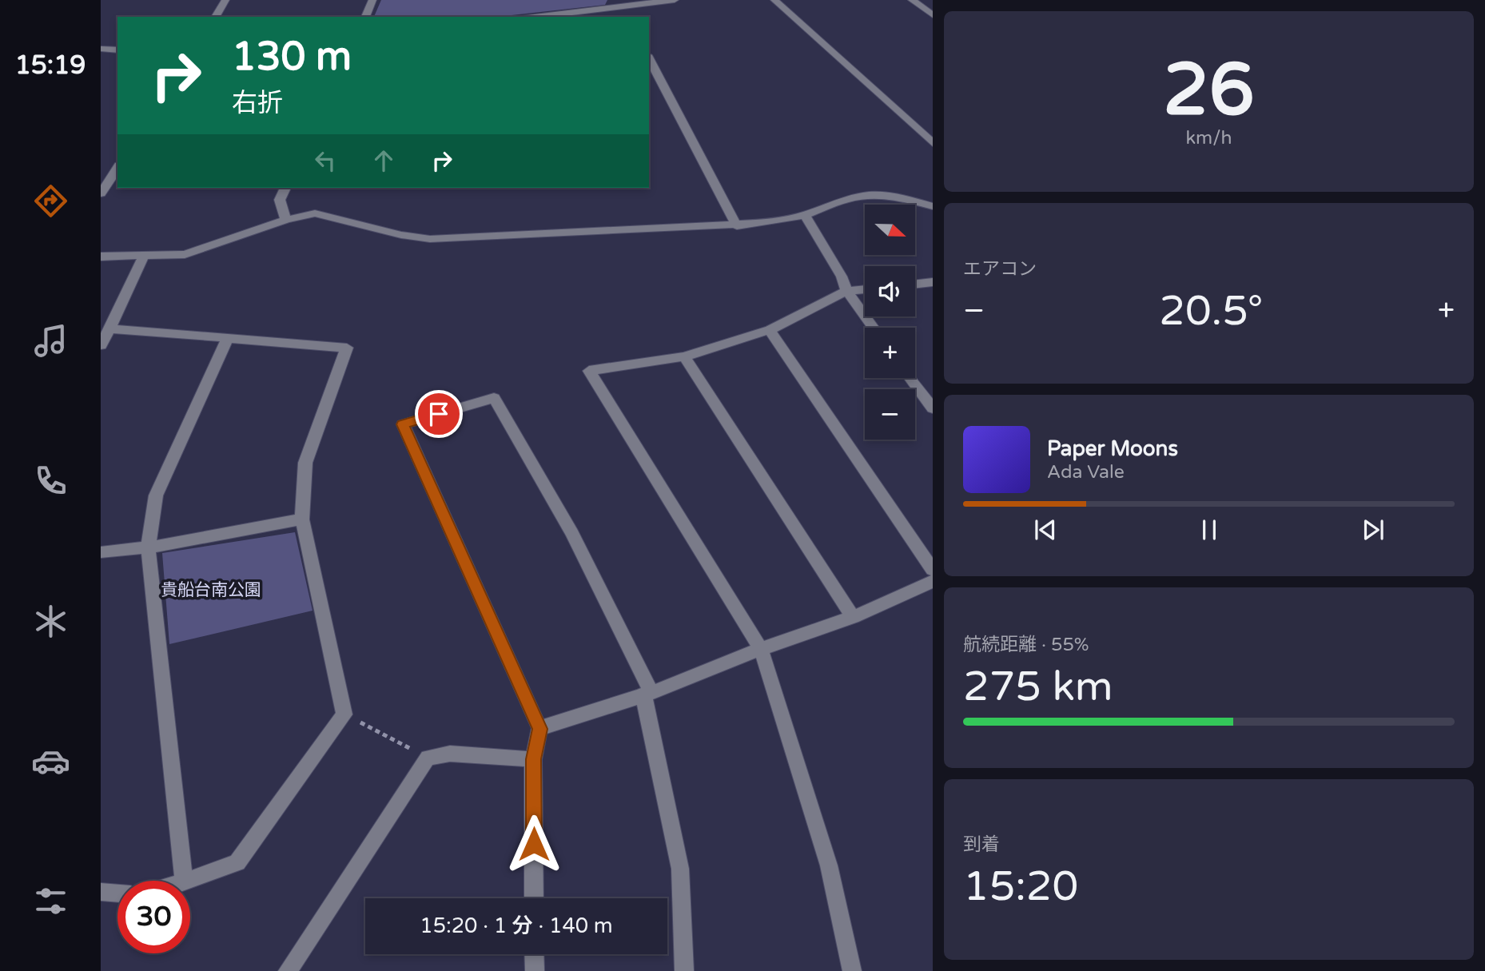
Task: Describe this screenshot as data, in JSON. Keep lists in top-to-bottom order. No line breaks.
{"parks":["貴船台南公園"],"north":"right","page":{"tabs":"15:19","tile":[["26","km/h"],"エアコン",["航続距離 · 55%","275 km"],["到着","15:20"]],"turn":["130 m","右折"],"map_buttons":["+","−"],"heat":["−","20.5°","+"],"song":["Paper Moons","Ada Vale"],"limit":"30","trip":"15:20 · 1 分 · 140 m"}}
